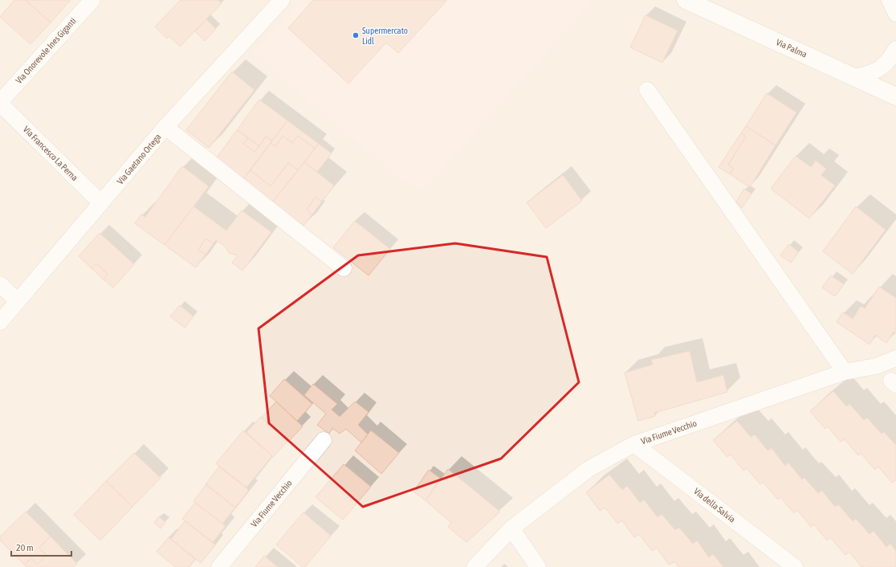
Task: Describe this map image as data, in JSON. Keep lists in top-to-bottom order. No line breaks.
{"streets":{"main road":["Via Palma"],"street":["Via Onorevole Ines Giganti","Via Francesco La Perna","Via Gaetano Ortega","Via Fiume Vecchio","Via della Salvia"]},"crossings":[["Via Onorevole Ines Giganti","Via Francesco La Perna"],["Via Francesco La Perna","Via Gaetano Ortega"],["Via Fiume Vecchio","Via della Salvia"]],"places":["Supermercato Lidl"],"scale_bar":"20 m"}
